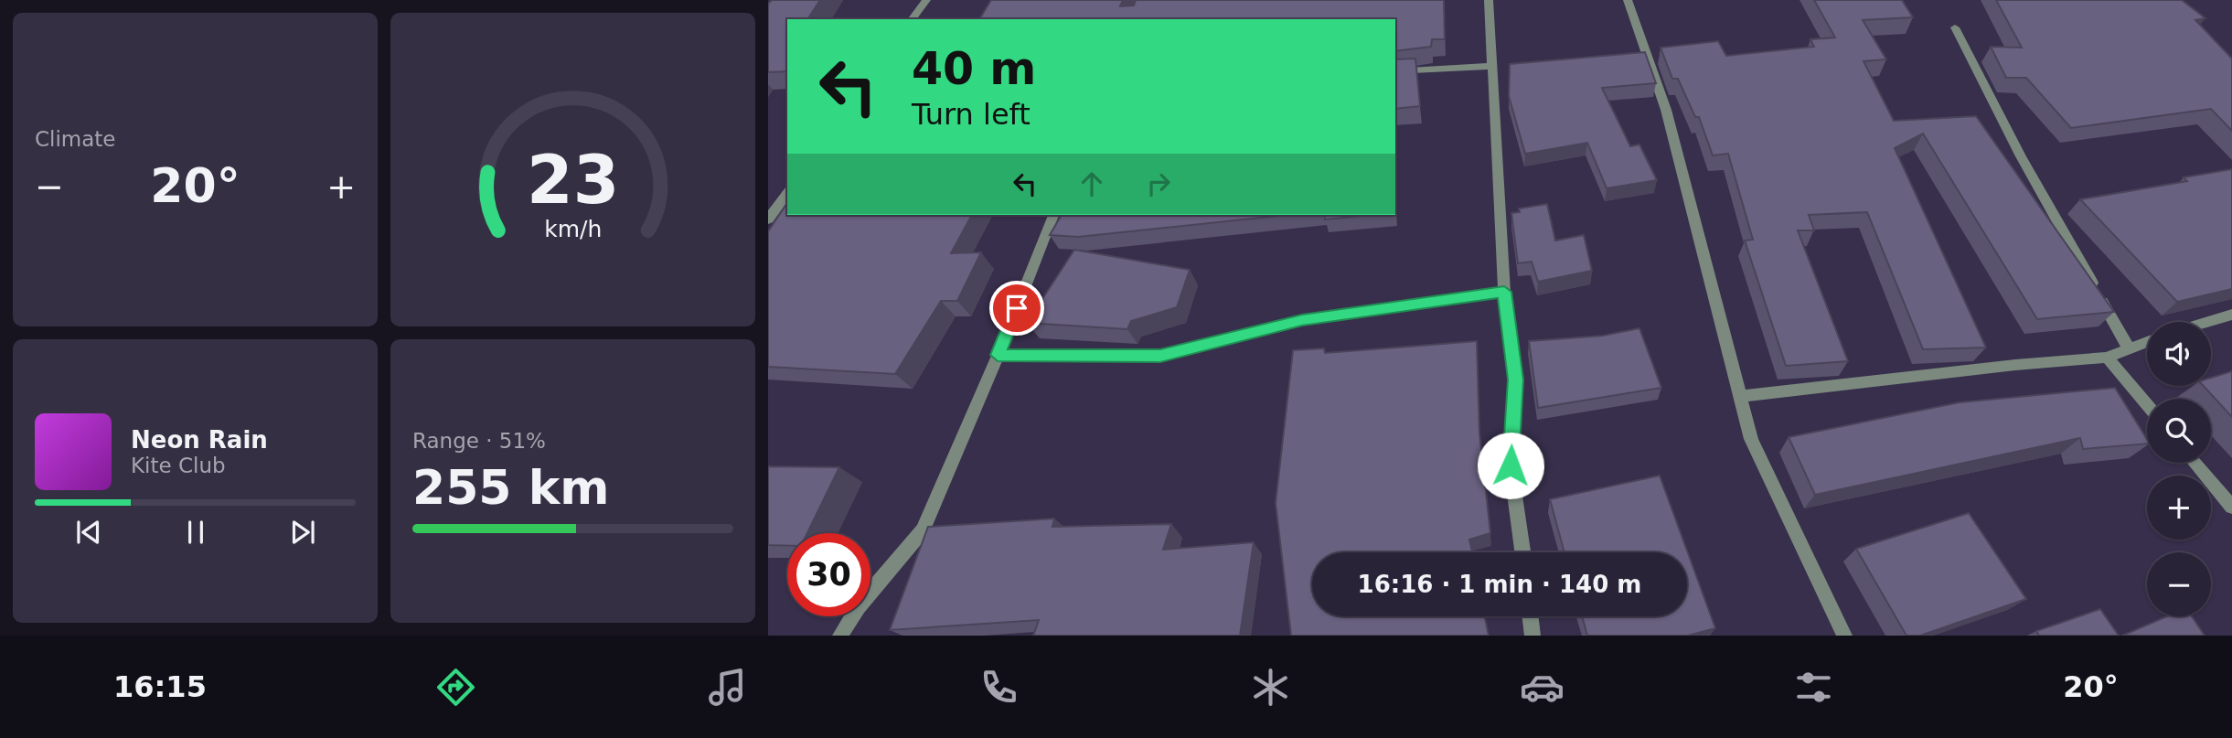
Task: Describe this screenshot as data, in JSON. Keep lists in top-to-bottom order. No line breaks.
{"page":{"tile":["Climate",["Range · 51%","255 km"]],"turn":["40 m","Turn left"],"heat":["−","20°","+"],"map_buttons":["+","−"],"song":["Neon Rain","Kite Club"],"limit":"30","trip":"16:16 · 1 min · 140 m","tabs":["16:15","20°"],"gauge":["23","km/h"]}}
